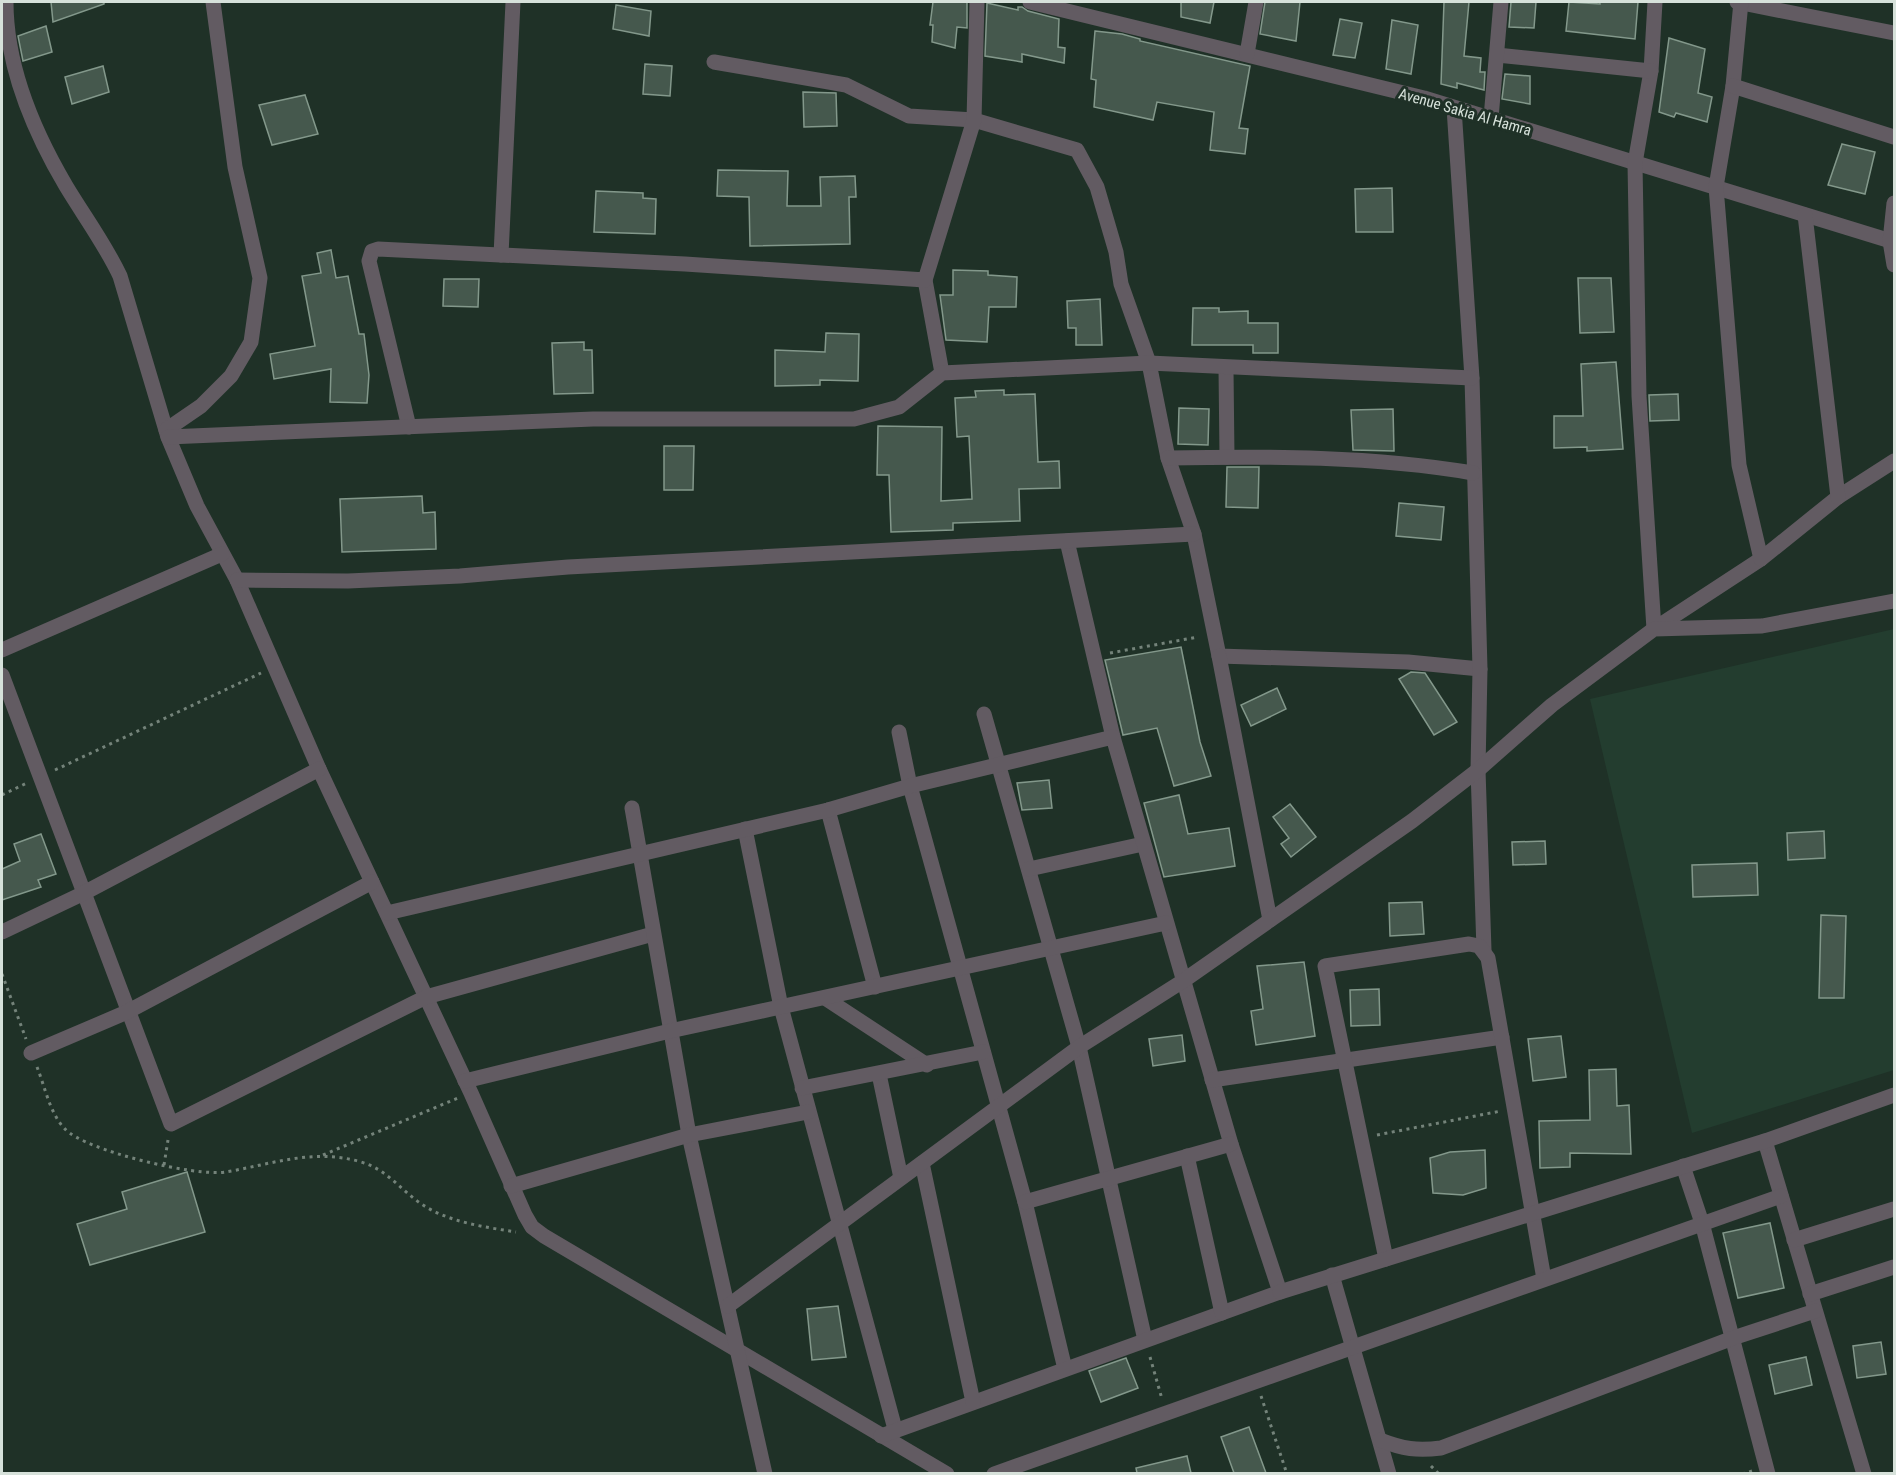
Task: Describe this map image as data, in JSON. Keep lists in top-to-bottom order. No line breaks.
{"streets":{"street":["Avenue Sakia Al Hamra"]}}
